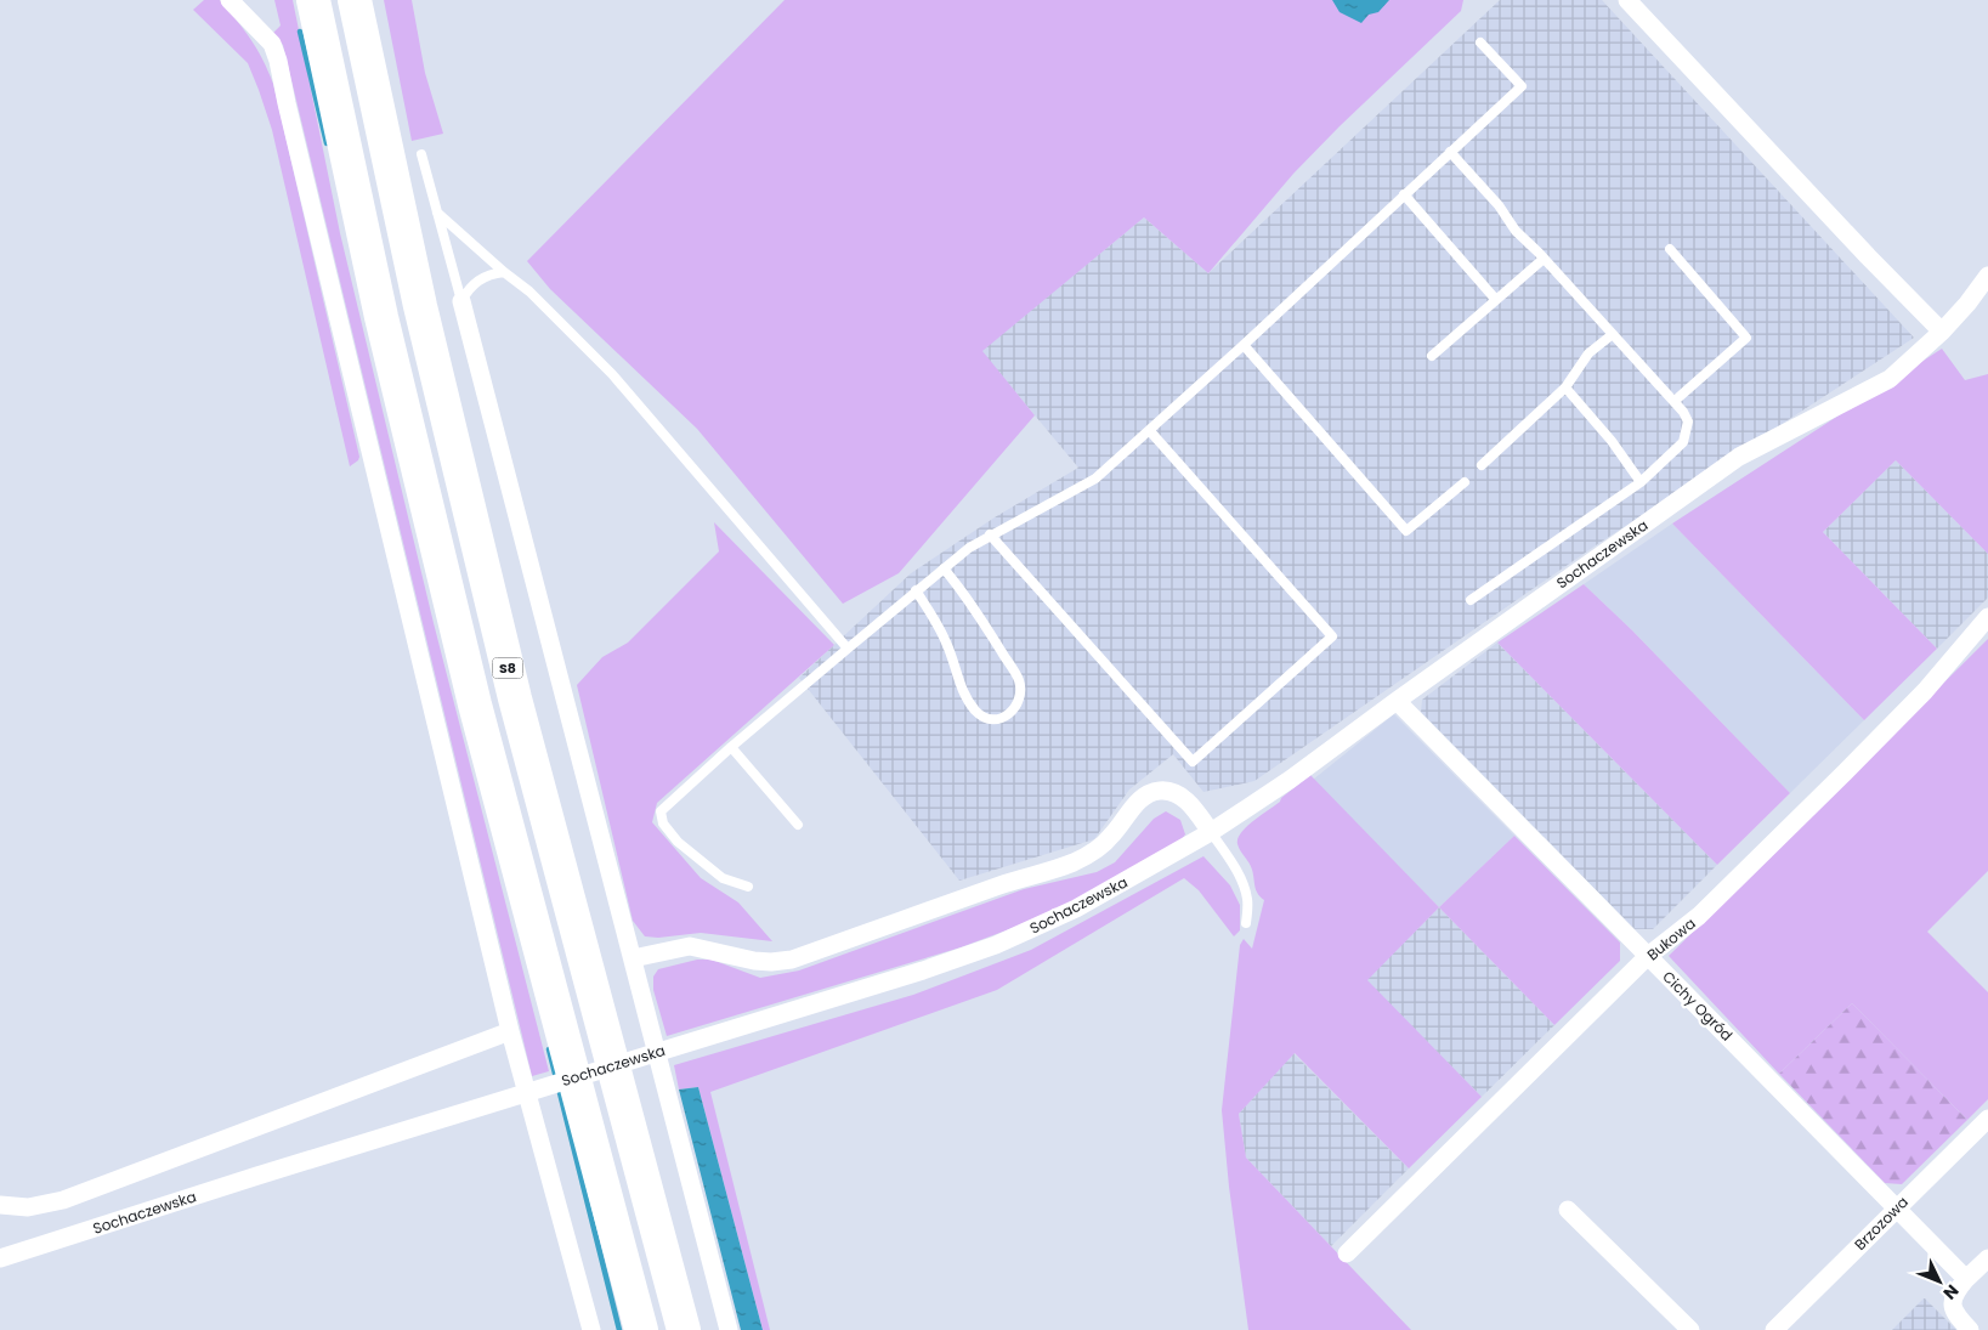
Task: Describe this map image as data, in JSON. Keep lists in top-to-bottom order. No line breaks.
{"streets":{"highway":["S8"],"street":["Sochaczewska","Bukowa","Cichy Ogród","Brzozowa"]},"crossings":[["Sochaczewska","Cichy Ogród"],["Bukowa","Cichy Ogród"],["Cichy Ogród","Brzozowa"]],"north":"bottom right"}
